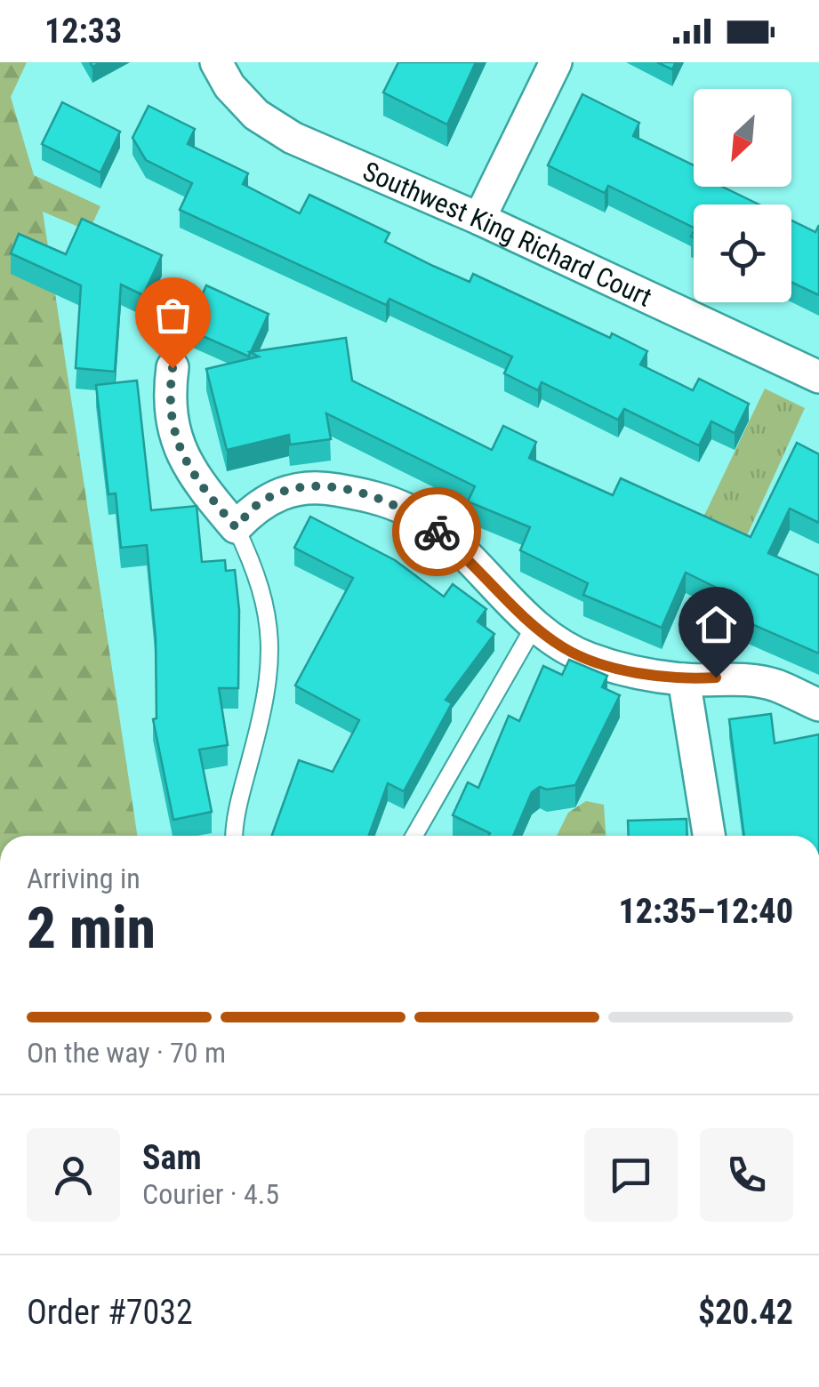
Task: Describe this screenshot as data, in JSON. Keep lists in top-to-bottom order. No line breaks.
{"streets":{"street":["Southwest King Richard Court"]},"north":"bottom left","page":{"status":"12:33","heading":["2 min","Arriving in","12:35–12:40"],"panel":["Sam","Courier · 4.5","Order #7032","$20.42"],"bar":"On the way · 70 m"}}
